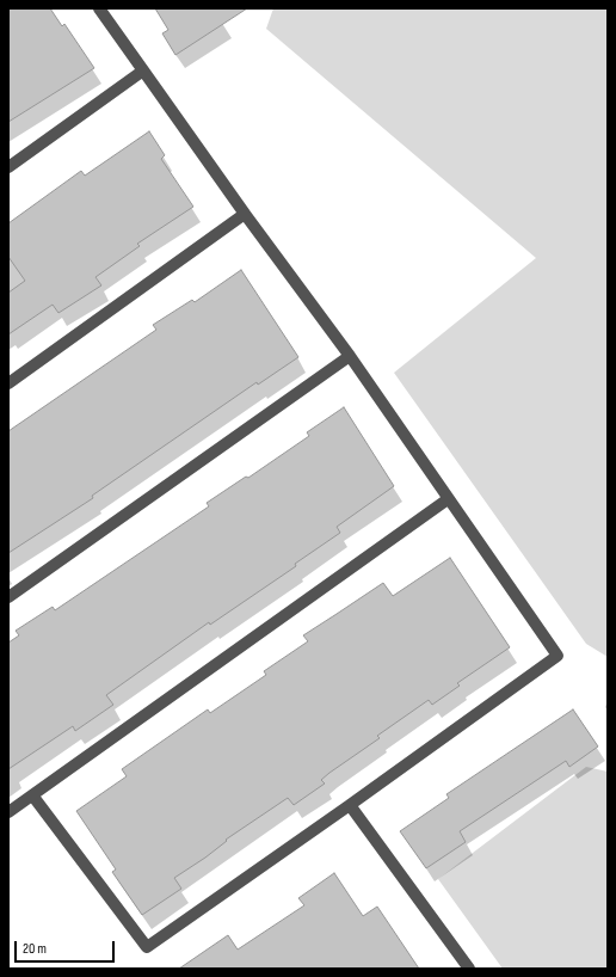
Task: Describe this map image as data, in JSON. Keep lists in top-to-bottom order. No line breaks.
{"scale_bar":"20 m"}
